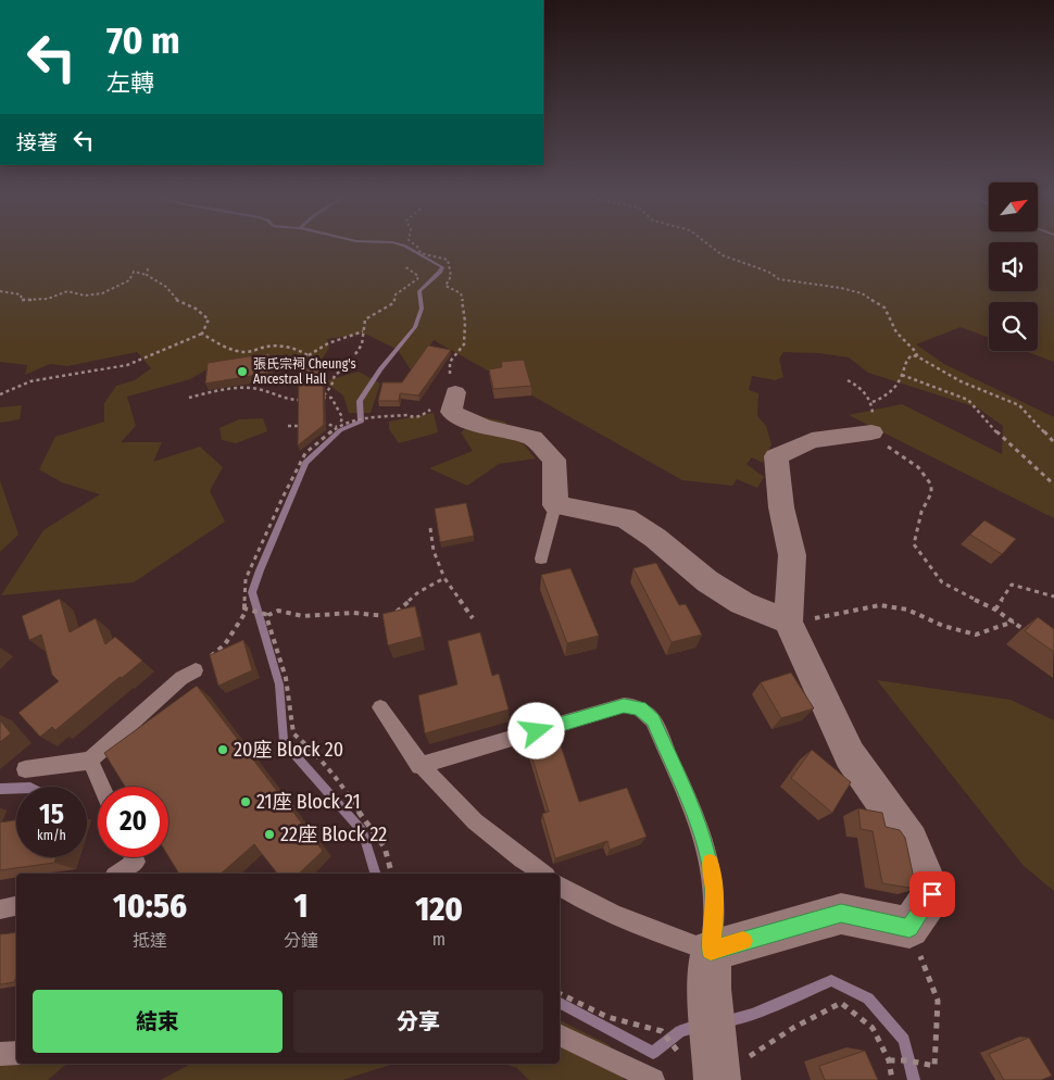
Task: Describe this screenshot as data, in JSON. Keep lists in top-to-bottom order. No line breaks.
{"places":["張氏宗祠 Cheung's Ancestral Hall","20座 Block 20","21座 Block 21","22座 Block 22"],"north":"top right","page":{"turn":["70 m","左轉"],"then":"接著","speed":"15 km/h","limit":"20","eta":["10:56","抵達","1","分鐘","120","m"],"buttons":["結束","分享"]}}
